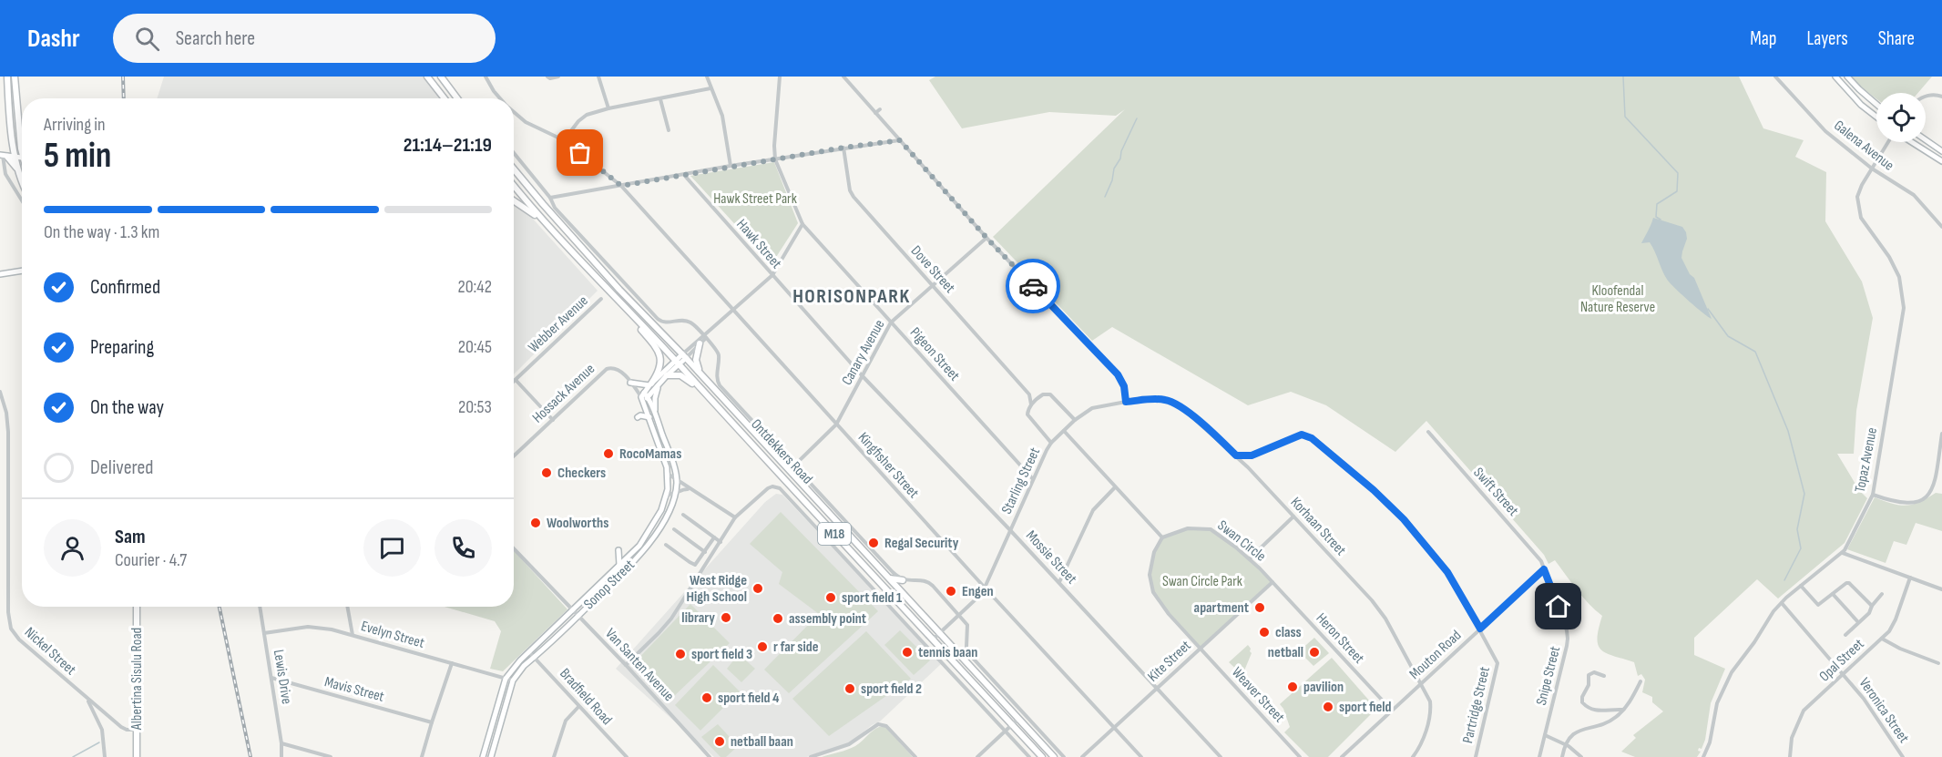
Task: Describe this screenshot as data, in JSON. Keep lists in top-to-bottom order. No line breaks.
{"streets":{"main road":["Ontdekkers Road","M18","Albertina Sisulu Road"],"street":["Galena Avenue","Hawk Street","Dove Street","Webber Avenue","Canary Avenue","Pigeon Street","Hossack Avenue","Topaz Avenue","Kingfisher Street","Starling Street","Swift Street","Korhaan Street","Swan Circle","Mossie Street","Sonop Street","Evelyn Street","Heron Street","Nickel Street","Mouton Road","Opal Street","Kite Street","Van Santen Avenue","Snipe Street","Lewis Drive","Mavis Street","Weaver Street","Bradfield Road","Partridge Street","Veronica Street"]},"crossings":[["Galena Avenue","Topaz Avenue"],["Hawk Street","Canary Avenue"],["Hawk Street","Mossie Street"],["Dove Street","Canary Avenue"],["Canary Avenue","Pigeon Street"],["Canary Avenue","Ontdekkers Road"],["Canary Avenue","Kingfisher Street"],["Canary Avenue","Mossie Street"],["Pigeon Street","Starling Street"],["Hossack Avenue","Sonop Street"],["Ontdekkers Road","Starling Street"],["Topaz Avenue","Veronica Street"],["Kingfisher Street","Starling Street"],["Kingfisher Street","Kite Street"],["Starling Street","Korhaan Street"],["Starling Street","Mossie Street"],["Swift Street","Mouton Road"],["Swift Street","Snipe Street"],["Korhaan Street","Mouton Road"],["Swan Circle","Heron Street"],["Swan Circle","Kite Street"],["Mossie Street","Kite Street"],["Sonop Street","Evelyn Street"],["Sonop Street","Van Santen Avenue"],["Sonop Street","Bradfield Road"],["Evelyn Street","Lewis Drive"],["Heron Street","Mouton Road"],["Heron Street","Kite Street"],["Nickel Street","Albertina Sisulu Road"],["Mouton Road","Snipe Street"],["Mouton Road","Partridge Street"],["Opal Street","Veronica Street"],["Kite Street","Weaver Street"],["Lewis Drive","Mavis Street"]],"districts":["HORISONPARK"],"parks":["Hawk Street Park","Kloofendal Nature Reserve","Swan Circle Park"],"places":["RocoMamas","Checkers","Woolworths","Regal Security","West Ridge High School","Engen","sport field 1","apartment","library","assembly point","class","r far side","tennis baan","netball","sport field 3","pavilion","sport field 2","sport field 4","sport field","netball baan"],"page":{"header":"Dashr","search":"Search here","nav":["Map","Layers","Share"],"heading":["5 min","Arriving in","21:14–21:19"],"panel":["Sam","Courier · 4.7"],"bar":"On the way · 1.3 km","list":[["Confirmed","20:42"],["Preparing","20:45"],["On the way","20:53"],"Delivered"]}}
